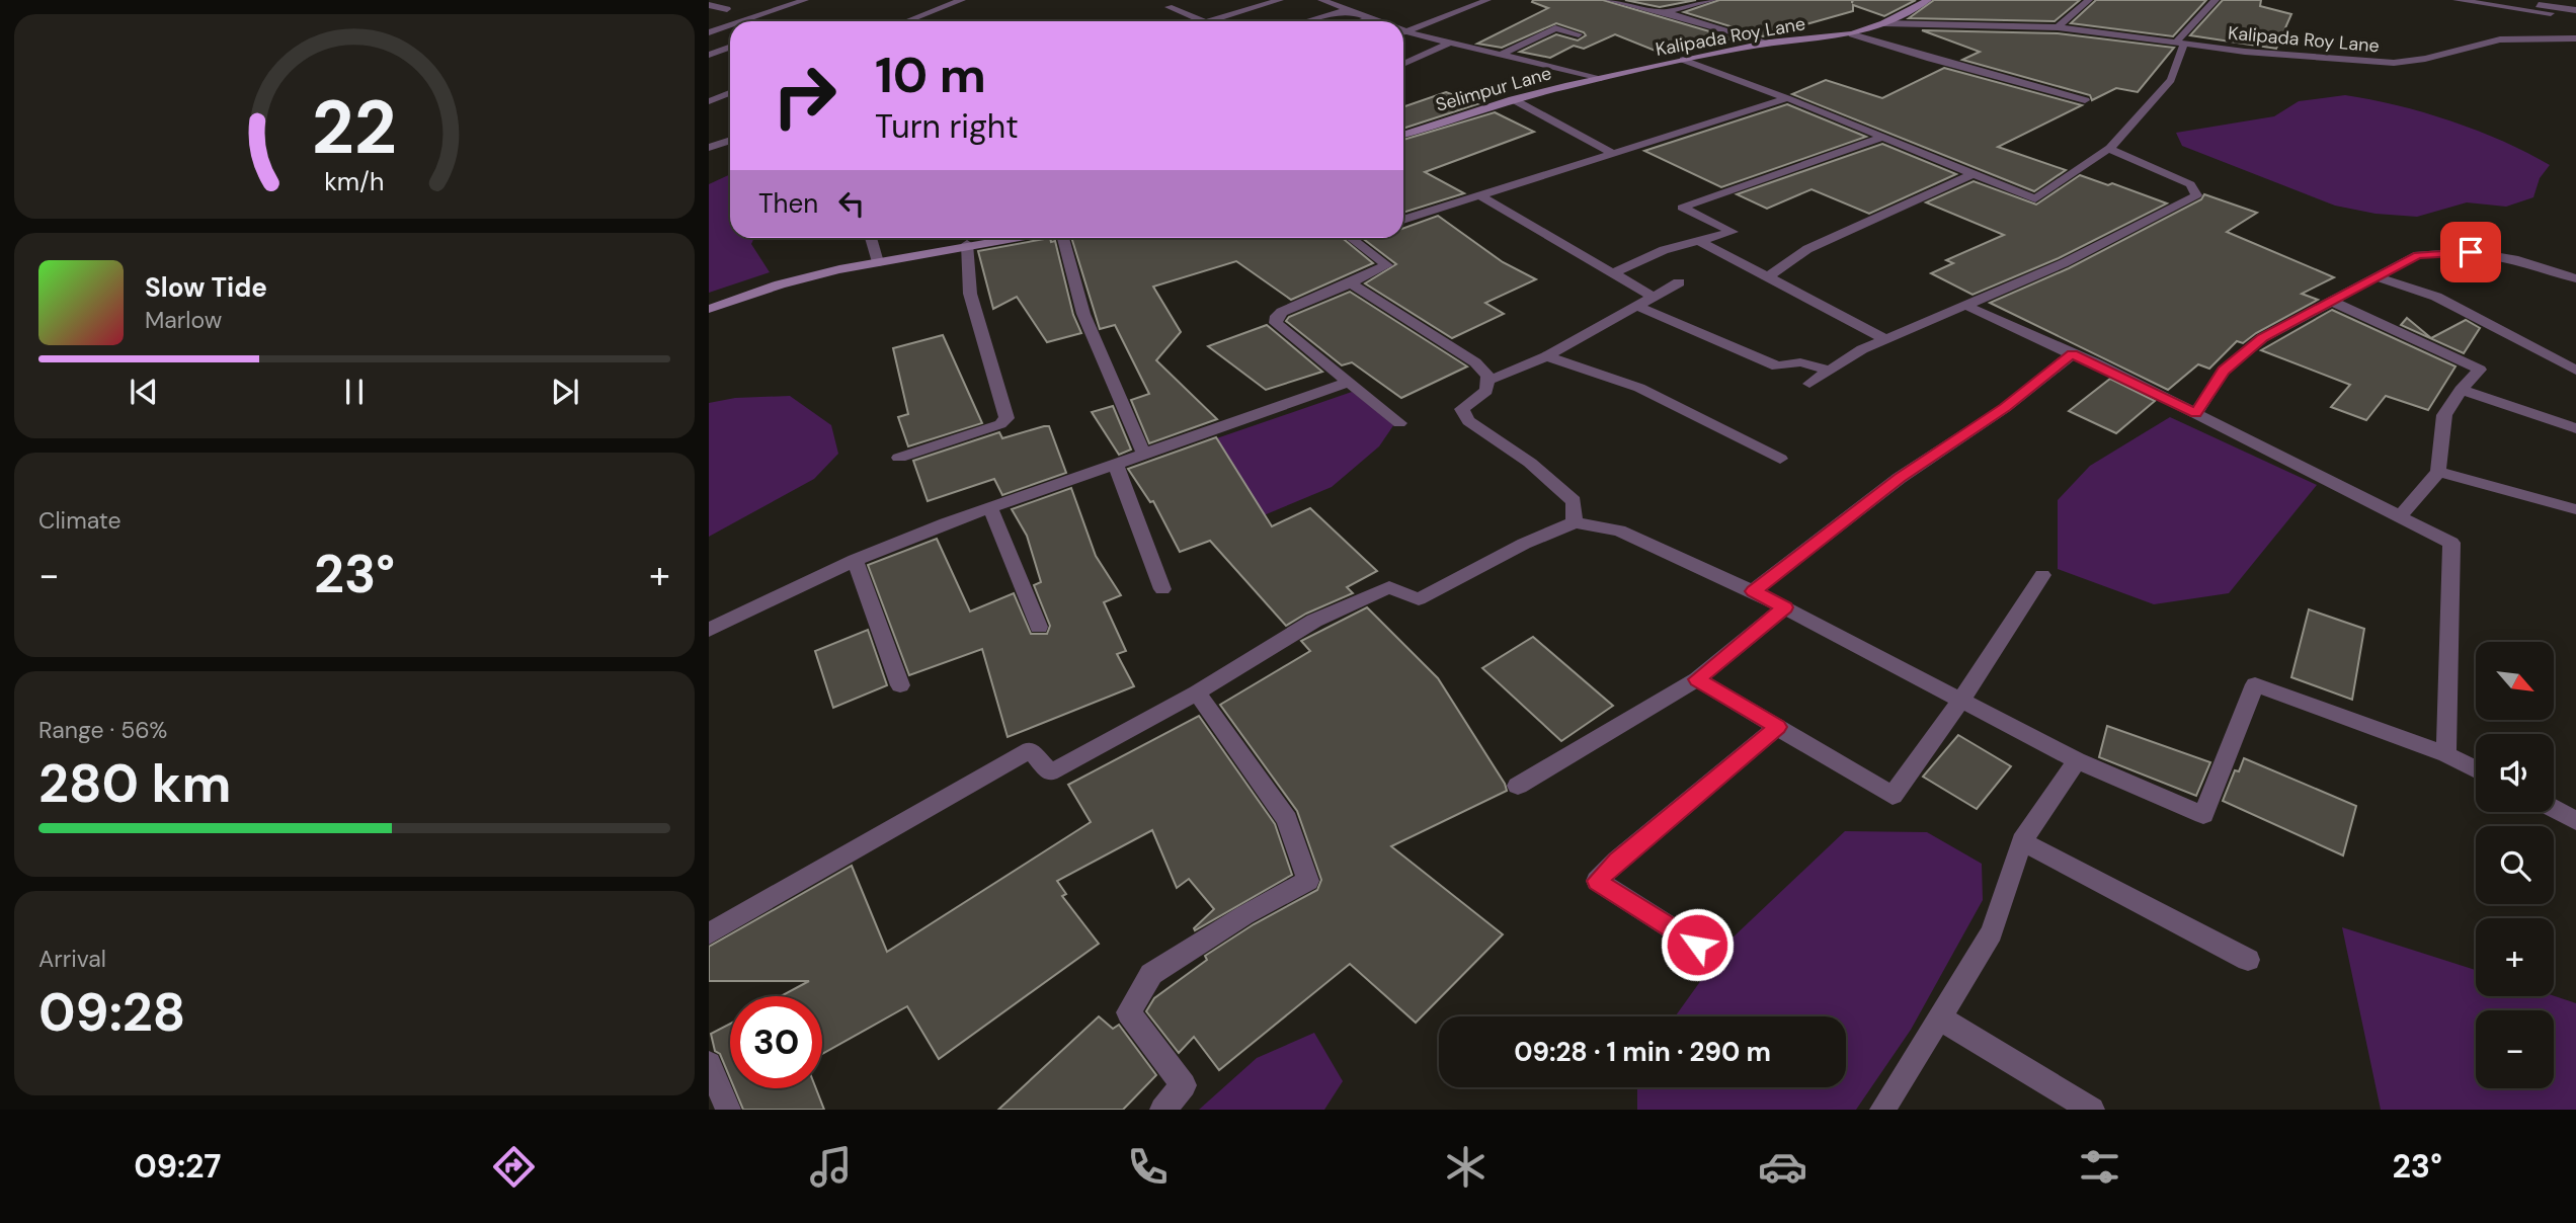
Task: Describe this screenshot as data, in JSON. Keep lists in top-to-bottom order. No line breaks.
{"streets":{"street":["Kalipada Roy Lane","Selimpur Lane"]},"crossings":[["Kalipada Roy Lane","Selimpur Lane"]],"north":"bottom right","page":{"turn":["10 m","Turn right"],"then":"Then","song":["Slow Tide","Marlow"],"tile":["Climate",["Range · 56%","280 km"],["Arrival","09:28"]],"heat":["−","23°","+"],"map_buttons":["+","−"],"limit":"30","trip":"09:28 · 1 min · 290 m","tabs":["09:27","23°"],"gauge":["22","km/h"]}}
